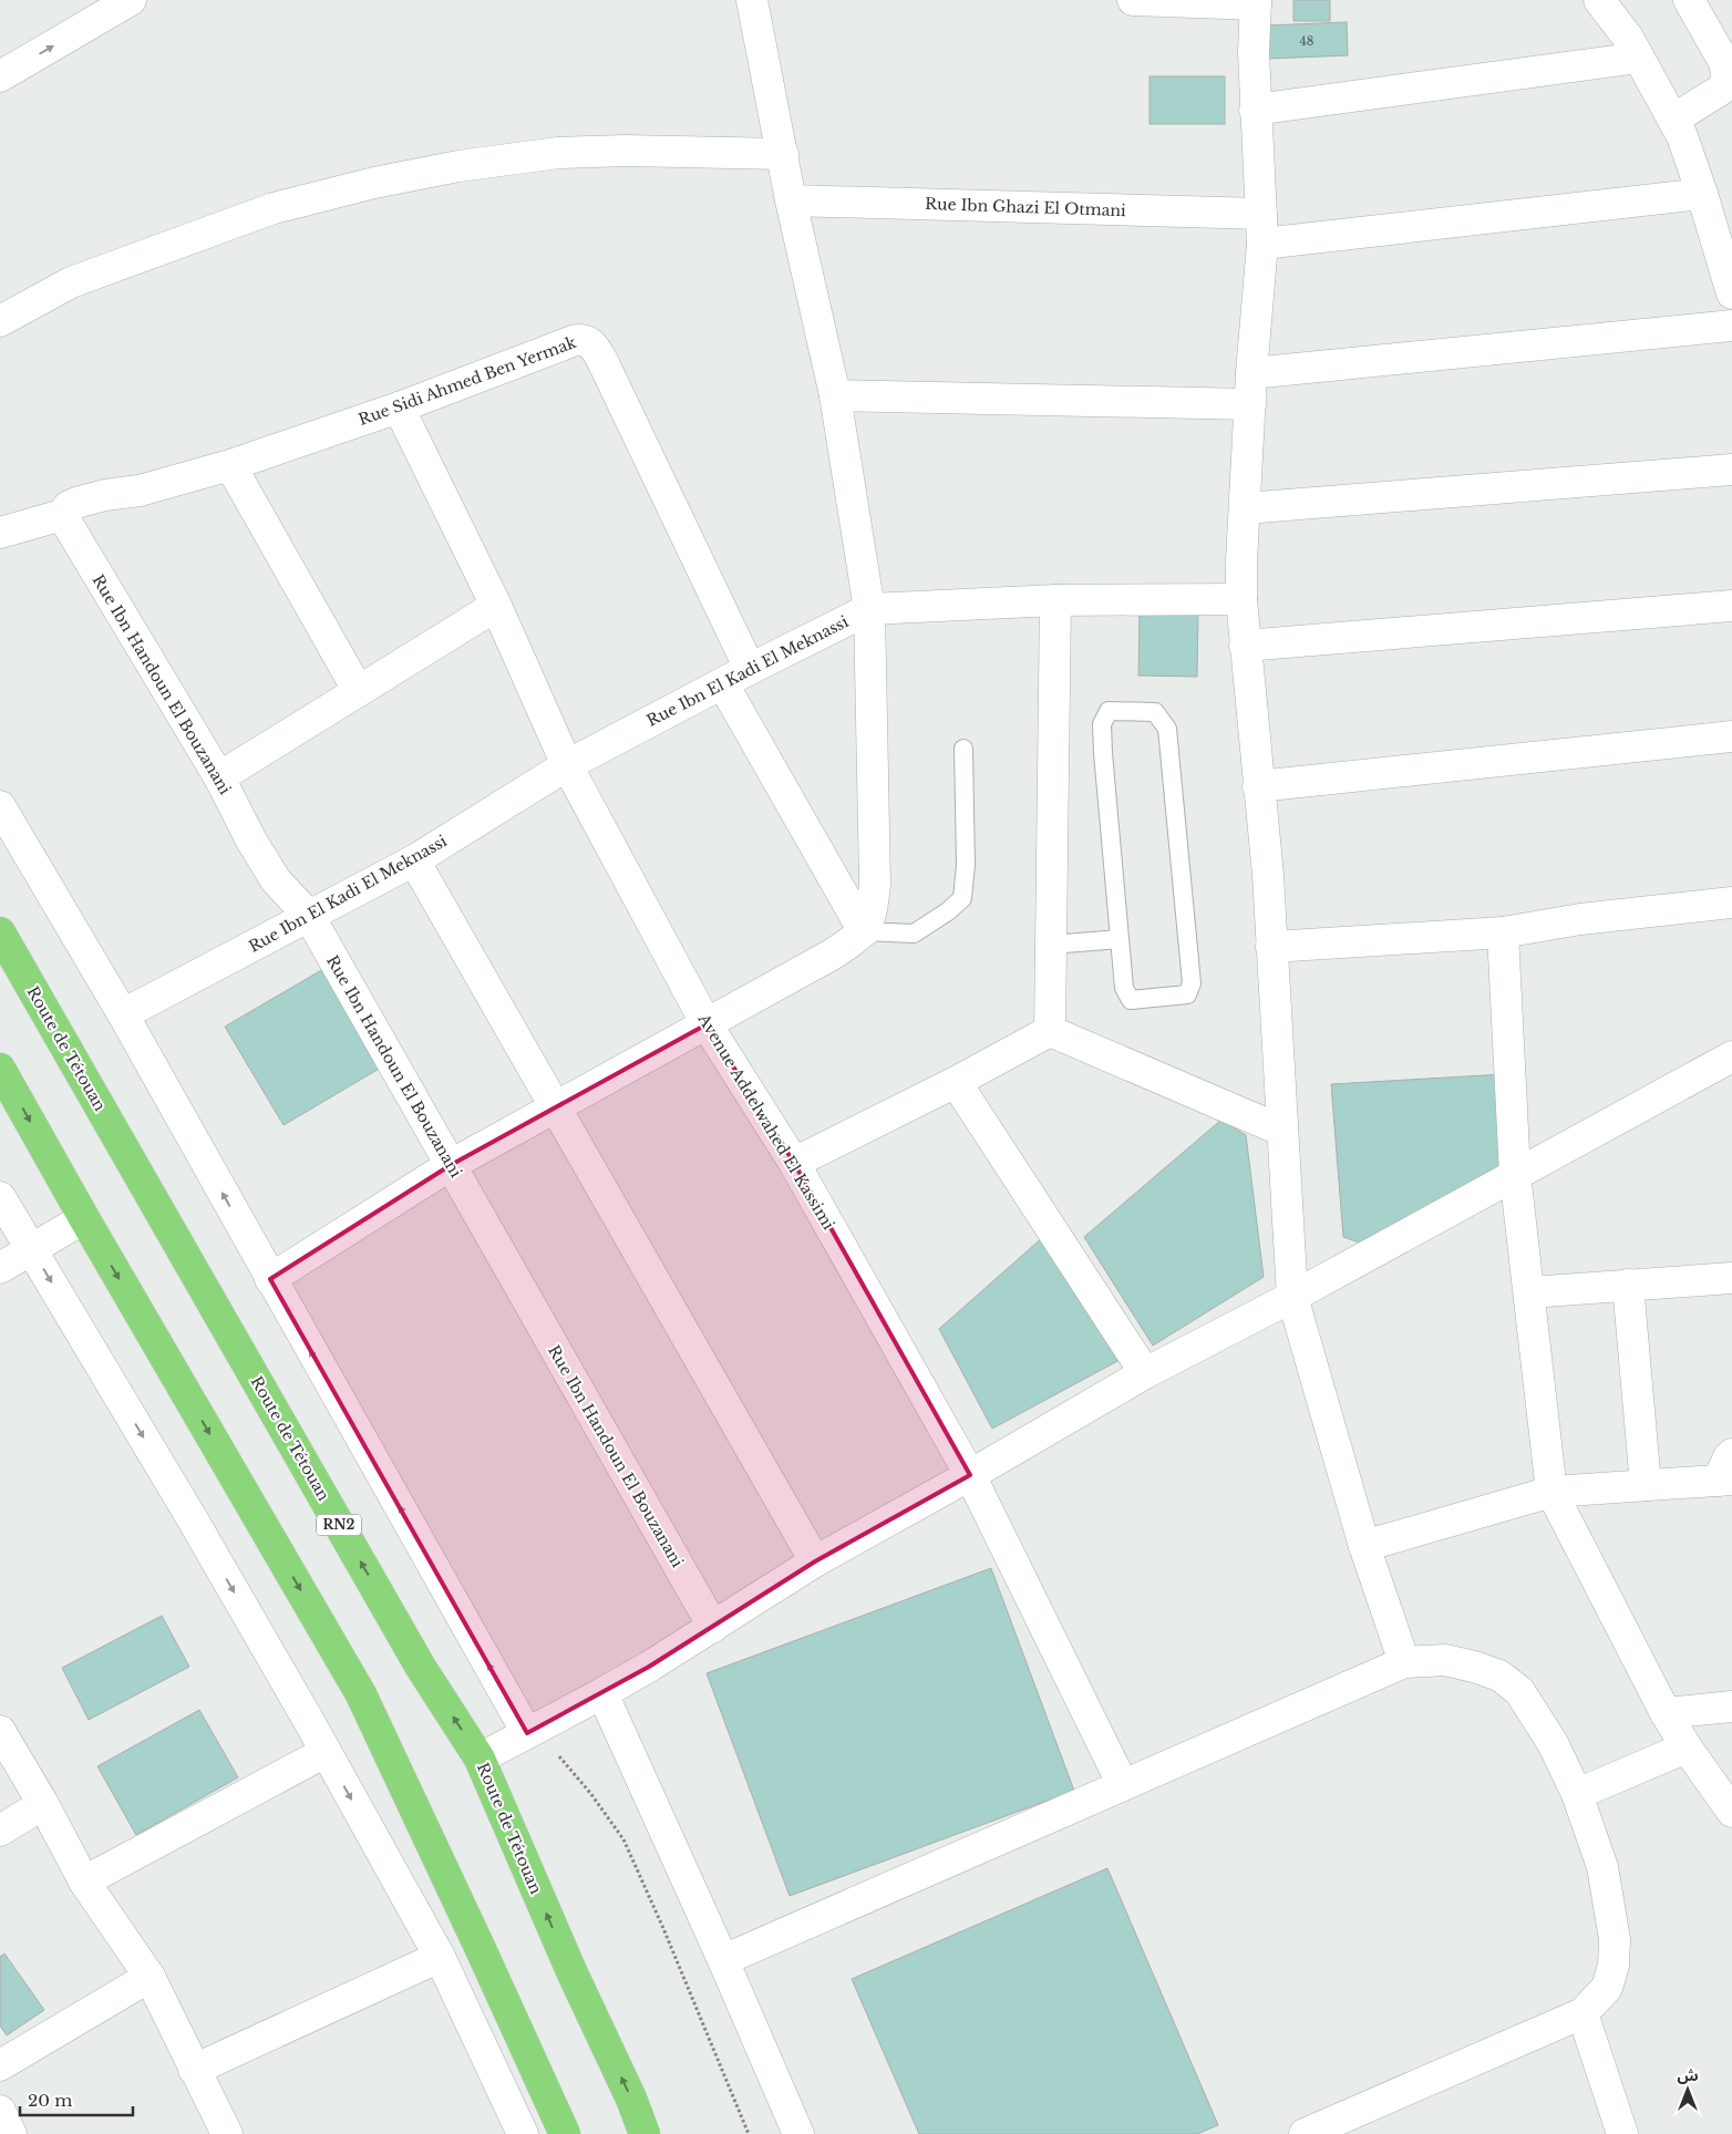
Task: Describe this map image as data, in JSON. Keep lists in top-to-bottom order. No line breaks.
{"streets":{"highway":["Route de Tétouan","RN2"],"street":["Rue Ibn Ghazi El Otmani","Rue Sidi Ahmed Ben Yermak","Rue Ibn El Kadi El Meknassi","Rue Ibn Handoun El Bouzanani","Avenue Addelwahed El Kassimi"]},"crossings":[["Rue Sidi Ahmed Ben Yermak","Rue Ibn El Kadi El Meknassi"],["Rue Sidi Ahmed Ben Yermak","Rue Ibn Handoun El Bouzanani"],["Rue Ibn El Kadi El Meknassi","Rue Ibn Handoun El Bouzanani"],["Rue Ibn El Kadi El Meknassi","Avenue Addelwahed El Kassimi"]],"house_numbers":["48"],"scale_bar":"20 m","north":"top"}
